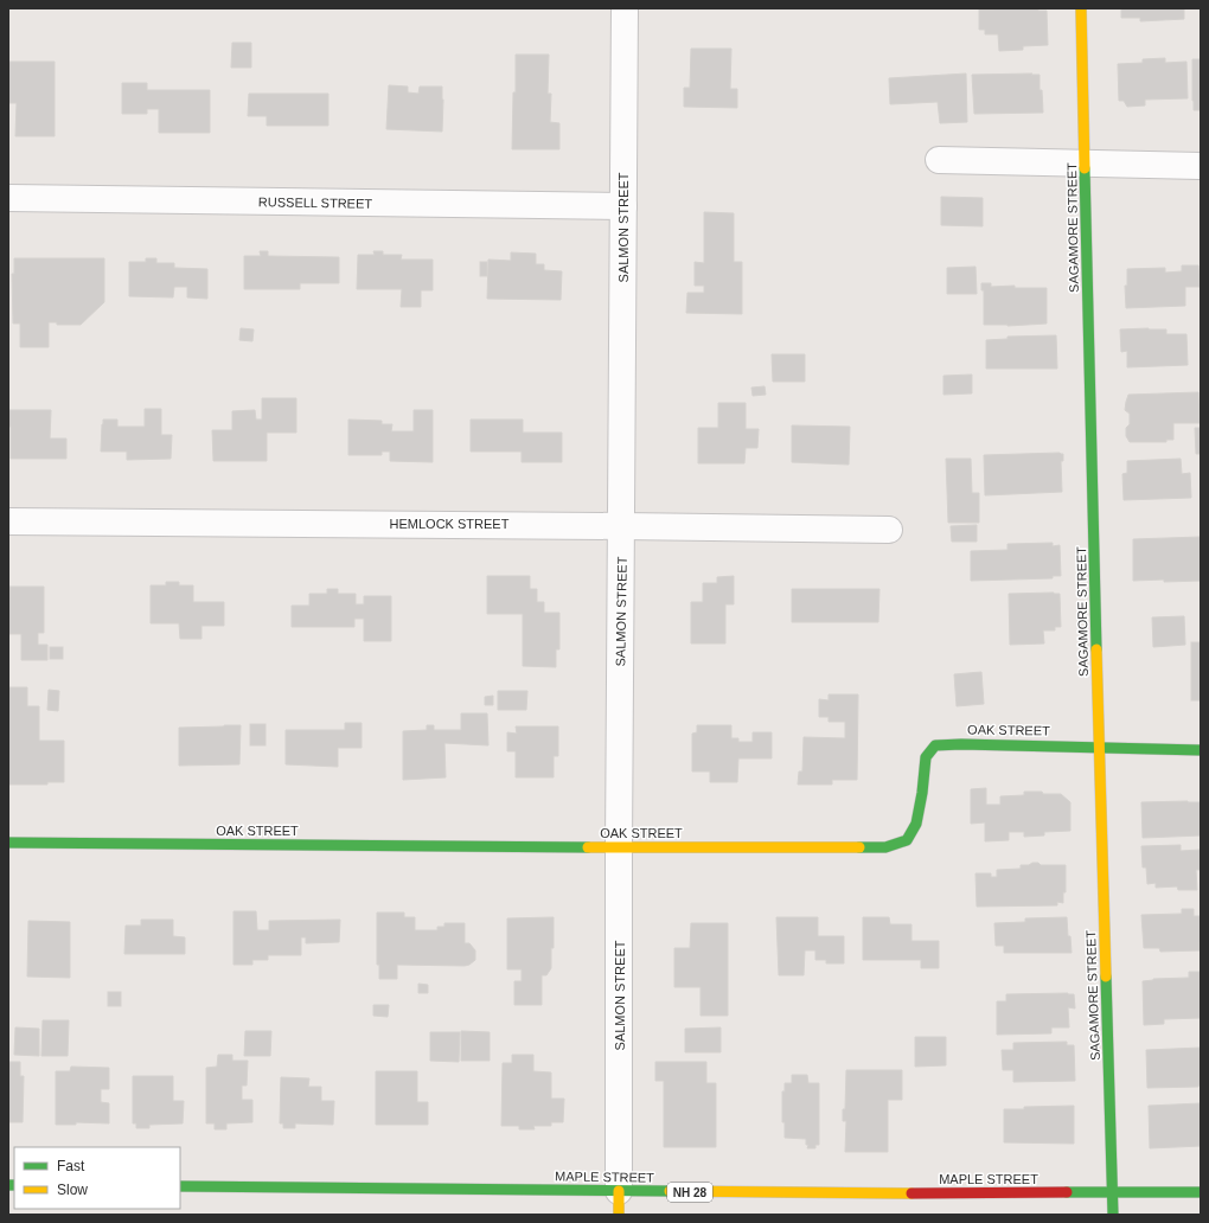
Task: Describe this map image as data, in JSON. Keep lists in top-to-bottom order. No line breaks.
{"streets":{"street":["RUSSELL STREET","SALMON STREET","SAGAMORE STREET","HEMLOCK STREET","OAK STREET","MAPLE STREET","NH 28"]},"crossings":[["RUSSELL STREET","SALMON STREET"],["SALMON STREET","HEMLOCK STREET"],["SALMON STREET","OAK STREET"],["SALMON STREET","MAPLE STREET"],["SAGAMORE STREET","OAK STREET"],["SAGAMORE STREET","MAPLE STREET"]],"legend":["Fast","Slow"]}
